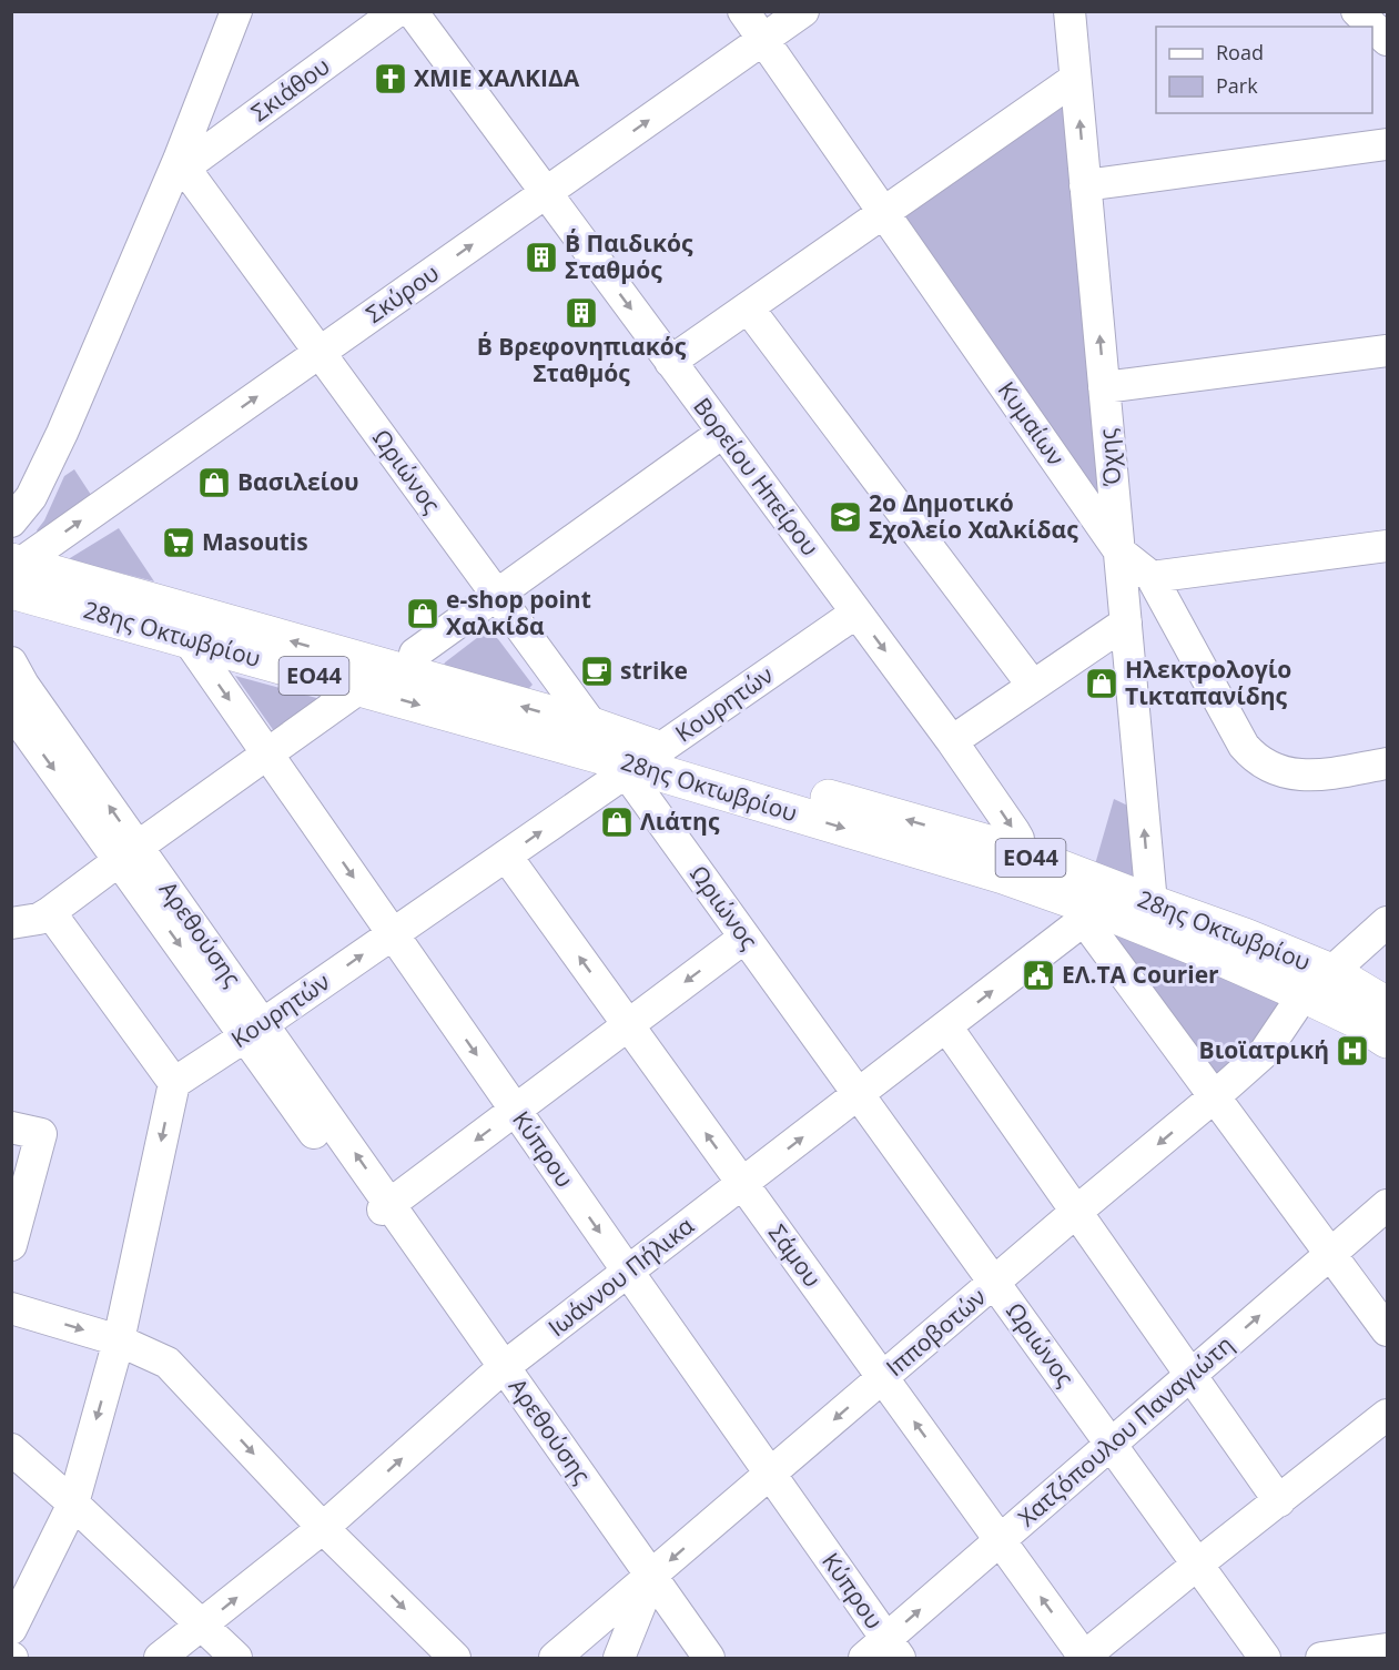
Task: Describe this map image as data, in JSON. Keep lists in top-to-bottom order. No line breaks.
{"streets":{"main road":["28ης Οκτωβρίου","ΕΟ44"],"street":["Σκιάθου","Σκύρου","Κυμαίων","Όχης","Ωριώνος","Βορείου Ηπείρου","Κουρητών","Αρεθούσης","Κύπρου","Σάμου","Ιωάννου Πήλικα","Ιπποβοτών","Χατζόπουλου Παναγιώτη"]},"crossings":[["Σκιάθου","Ωριώνος"],["Σκύρου","Κυμαίων"],["Σκύρου","Ωριώνος"],["Σκύρου","Βορείου Ηπείρου"],["Σκύρου","28ης Οκτωβρίου"],["Κυμαίων","Όχης"],["Όχης","28ης Οκτωβρίου"],["Ωριώνος","28ης Οκτωβρίου"],["Ωριώνος","Κουρητών"],["Ωριώνος","Ιωάννου Πήλικα"],["Ωριώνος","Ιπποβοτών"],["Ωριώνος","Χατζόπουλου Παναγιώτη"],["Βορείου Ηπείρου","28ης Οκτωβρίου"],["Βορείου Ηπείρου","Κουρητών"],["28ης Οκτωβρίου","Κουρητών"],["28ης Οκτωβρίου","Κύπρου"],["28ης Οκτωβρίου","Ιωάννου Πήλικα"],["28ης Οκτωβρίου","Ιπποβοτών"],["Κουρητών","Αρεθούσης"],["Κουρητών","Κύπρου"],["Κουρητών","Σάμου"],["Αρεθούσης","Ιωάννου Πήλικα"],["Αρεθούσης","Ιπποβοτών"],["Κύπρου","Ιωάννου Πήλικα"],["Κύπρου","Ιπποβοτών"],["Κύπρου","Χατζόπουλου Παναγιώτη"],["Σάμου","Ιωάννου Πήλικα"],["Σάμου","Ιπποβοτών"],["Σάμου","Χατζόπουλου Παναγιώτη"]],"one_way":["Σκύρου","Όχης","Κύπρου","Ιωάννου Πήλικα","Ιπποβοτών"],"places":{"church":["ΧΜΙΕ ΧΑΛΚΙΔΑ"],"building":["Β΄ Παιδικός Σταθμός","Β΄ Βρεφονηπιακός Σταθμός"],"shop":["Βασιλείου","e-shop point Χαλκίδα","Ηλεκτρολογίο Τικταπανίδης","Λιάτης"],"school or university":["2ο Δημοτικό Σχολείο Χαλκίδας"],"supermarket":["Masoutis"],"cafe":["strike"],"public building":["ΕΛ.ΤΑ Courier"],"hospital":["Βιοϊατρική"]},"legend":["Road","Park"]}
